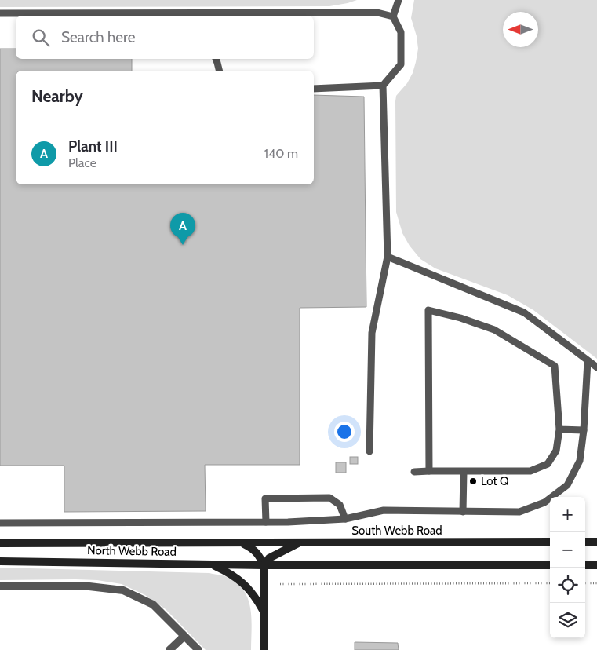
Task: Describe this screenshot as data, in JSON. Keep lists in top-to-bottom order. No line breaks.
{"streets":{"main road":["South Webb Road","North Webb Road"]},"crossings":[["South Webb Road","North Webb Road"]],"places":["Lot Q"],"north":"left","page":{"search":"Search here","heading":"Nearby","list":[{"mark":"A","name":"Plant III","note":"Place","value":"140 m"}],"pins":"A","map_buttons":["+","−"]}}
